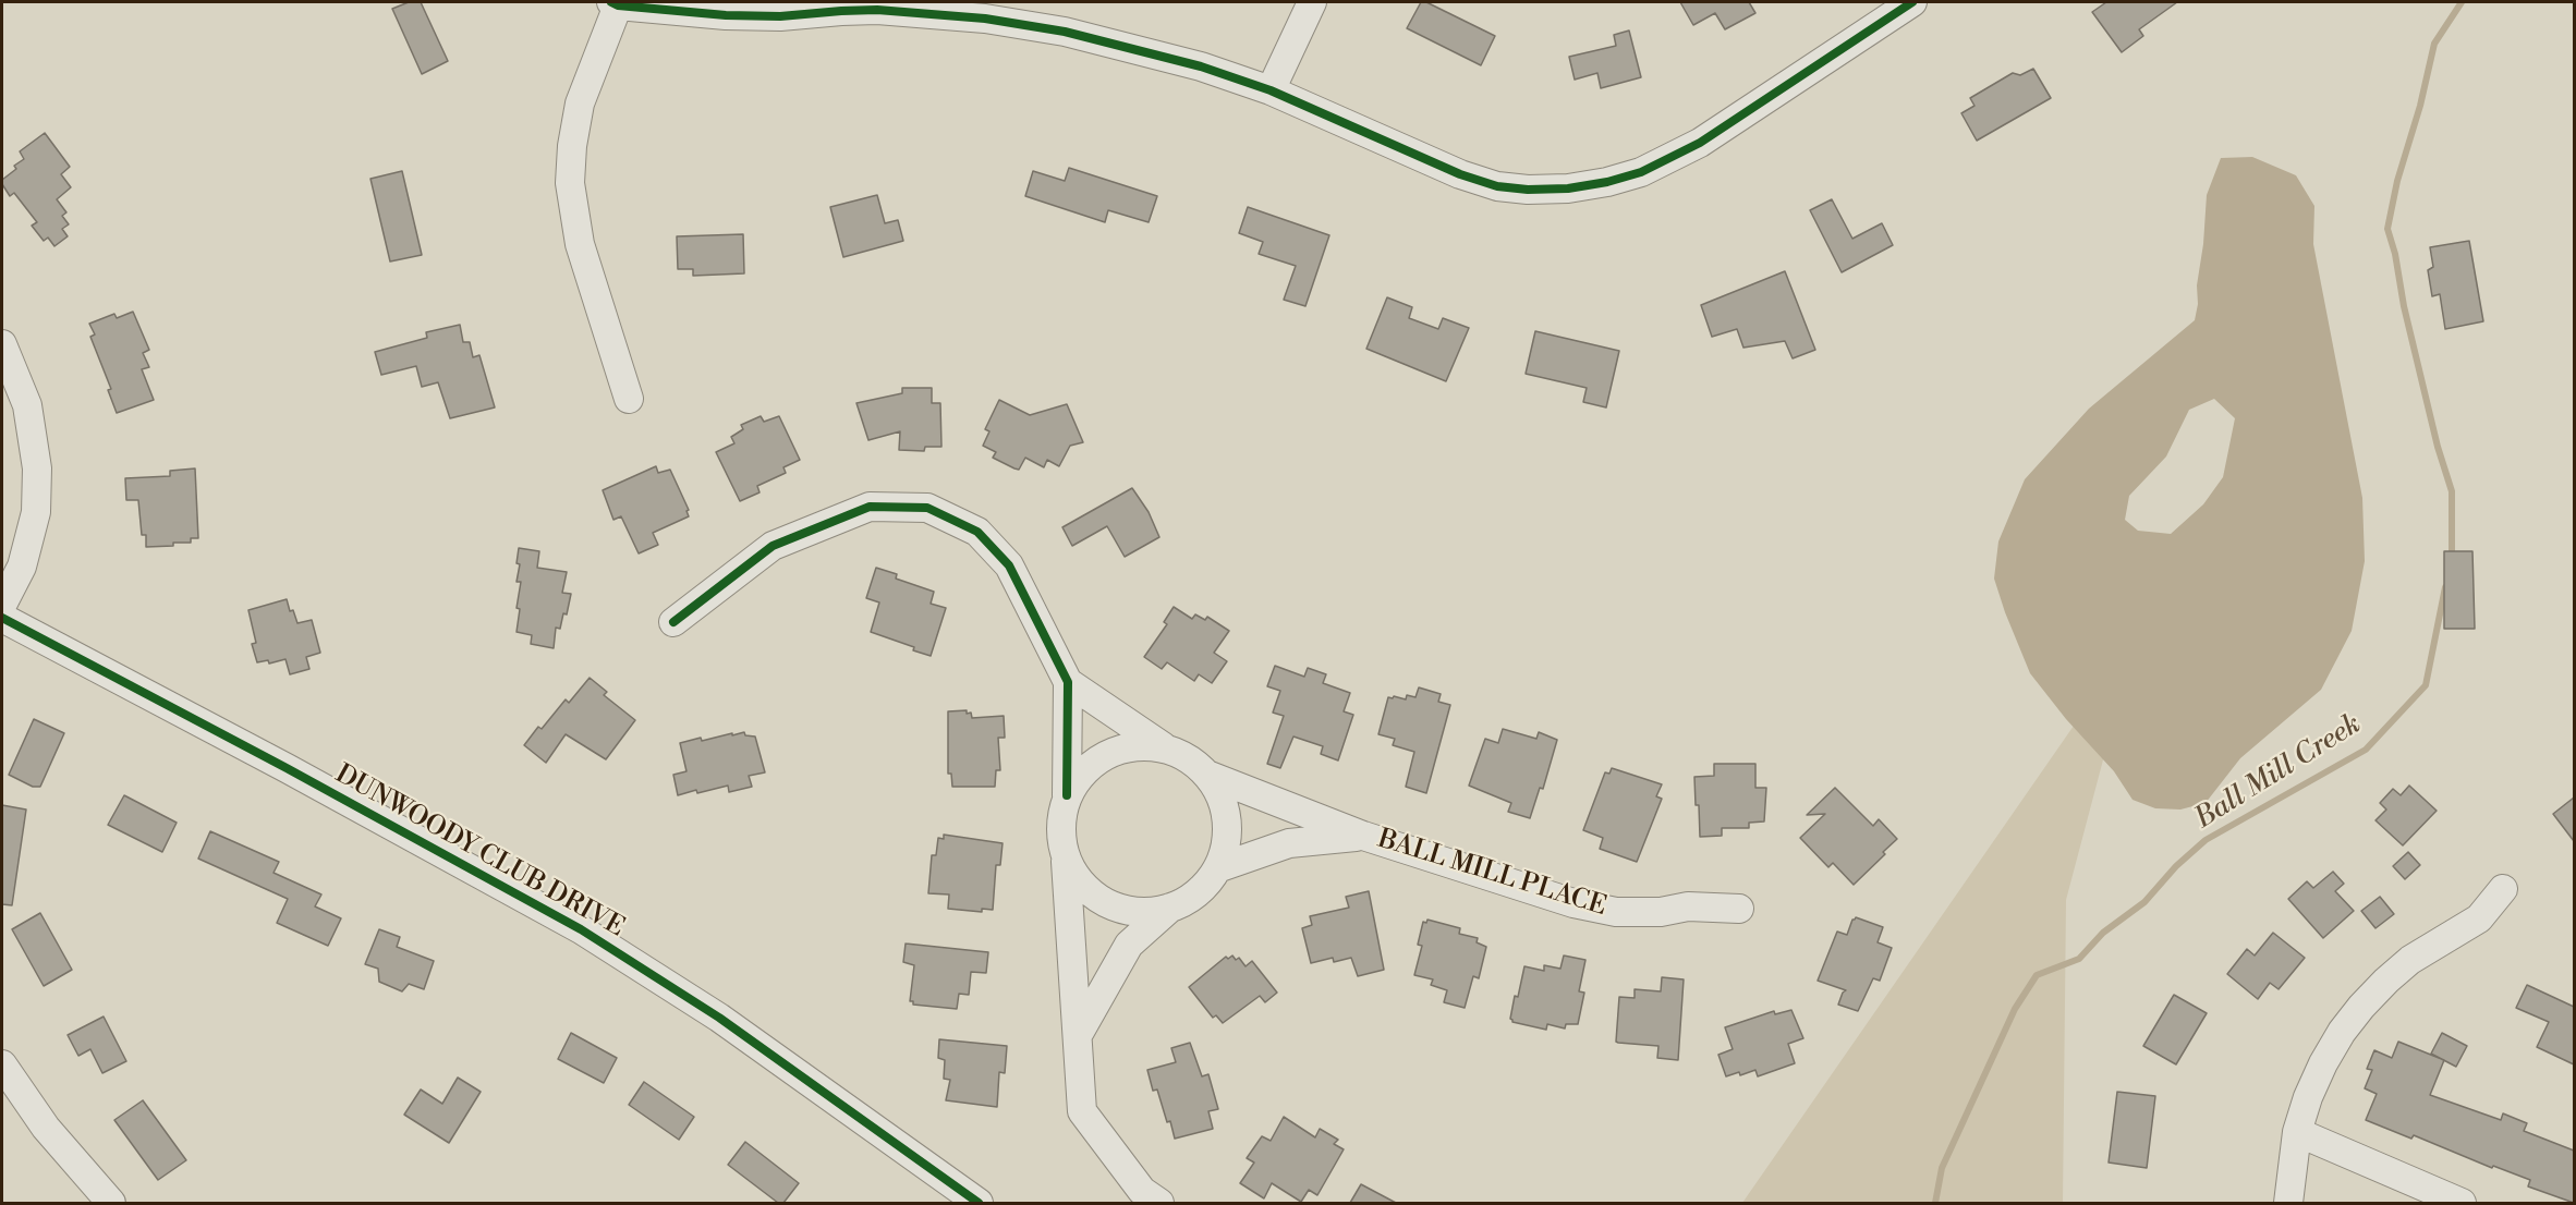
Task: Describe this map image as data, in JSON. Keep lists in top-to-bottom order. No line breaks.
{"streets":{"street":["DUNWOODY CLUB DRIVE","BALL MILL PLACE"]},"water":["Ball Mill Creek"]}
